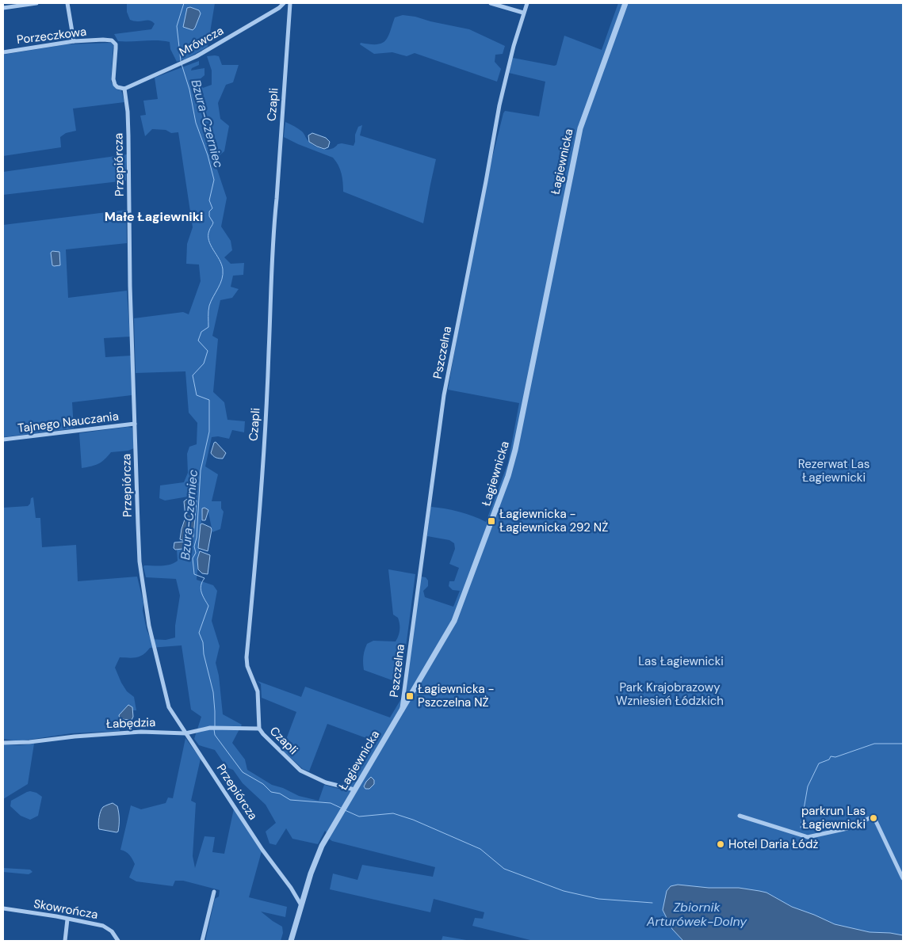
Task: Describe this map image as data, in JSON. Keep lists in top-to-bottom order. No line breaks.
{"streets":{"street":["Porzeczkowa","Mrówcza","Czapli","Łagiewnicka","Przepiórcza","Pszczelna","Tajnego Nauczania","Łabędzia","Skowrończa"]},"crossings":[["Porzeczkowa","Przepiórcza"],["Mrówcza","Przepiórcza"],["Czapli","Łagiewnicka"],["Czapli","Łabędzia"],["Łagiewnicka","Przepiórcza"],["Łagiewnicka","Pszczelna"],["Przepiórcza","Tajnego Nauczania"],["Przepiórcza","Łabędzia"]],"districts":["Małe Łagiewniki"],"water":["Bzura-Czerniec","Zbiornik Arturówek-Dolny"],"parks":["Rezerwat Las Łagiewnicki","Las Łagiewnicki","Park Krajobrazowy Wzniesień Łódzkich"],"places":{"transit":["Łagiewnicka - Łagiewnicka 292 NŻ","Łagiewnicka - Pszczelna NŻ"],"other":["parkrun Las Łagiewnicki","Hotel Daria Łódż"]}}
